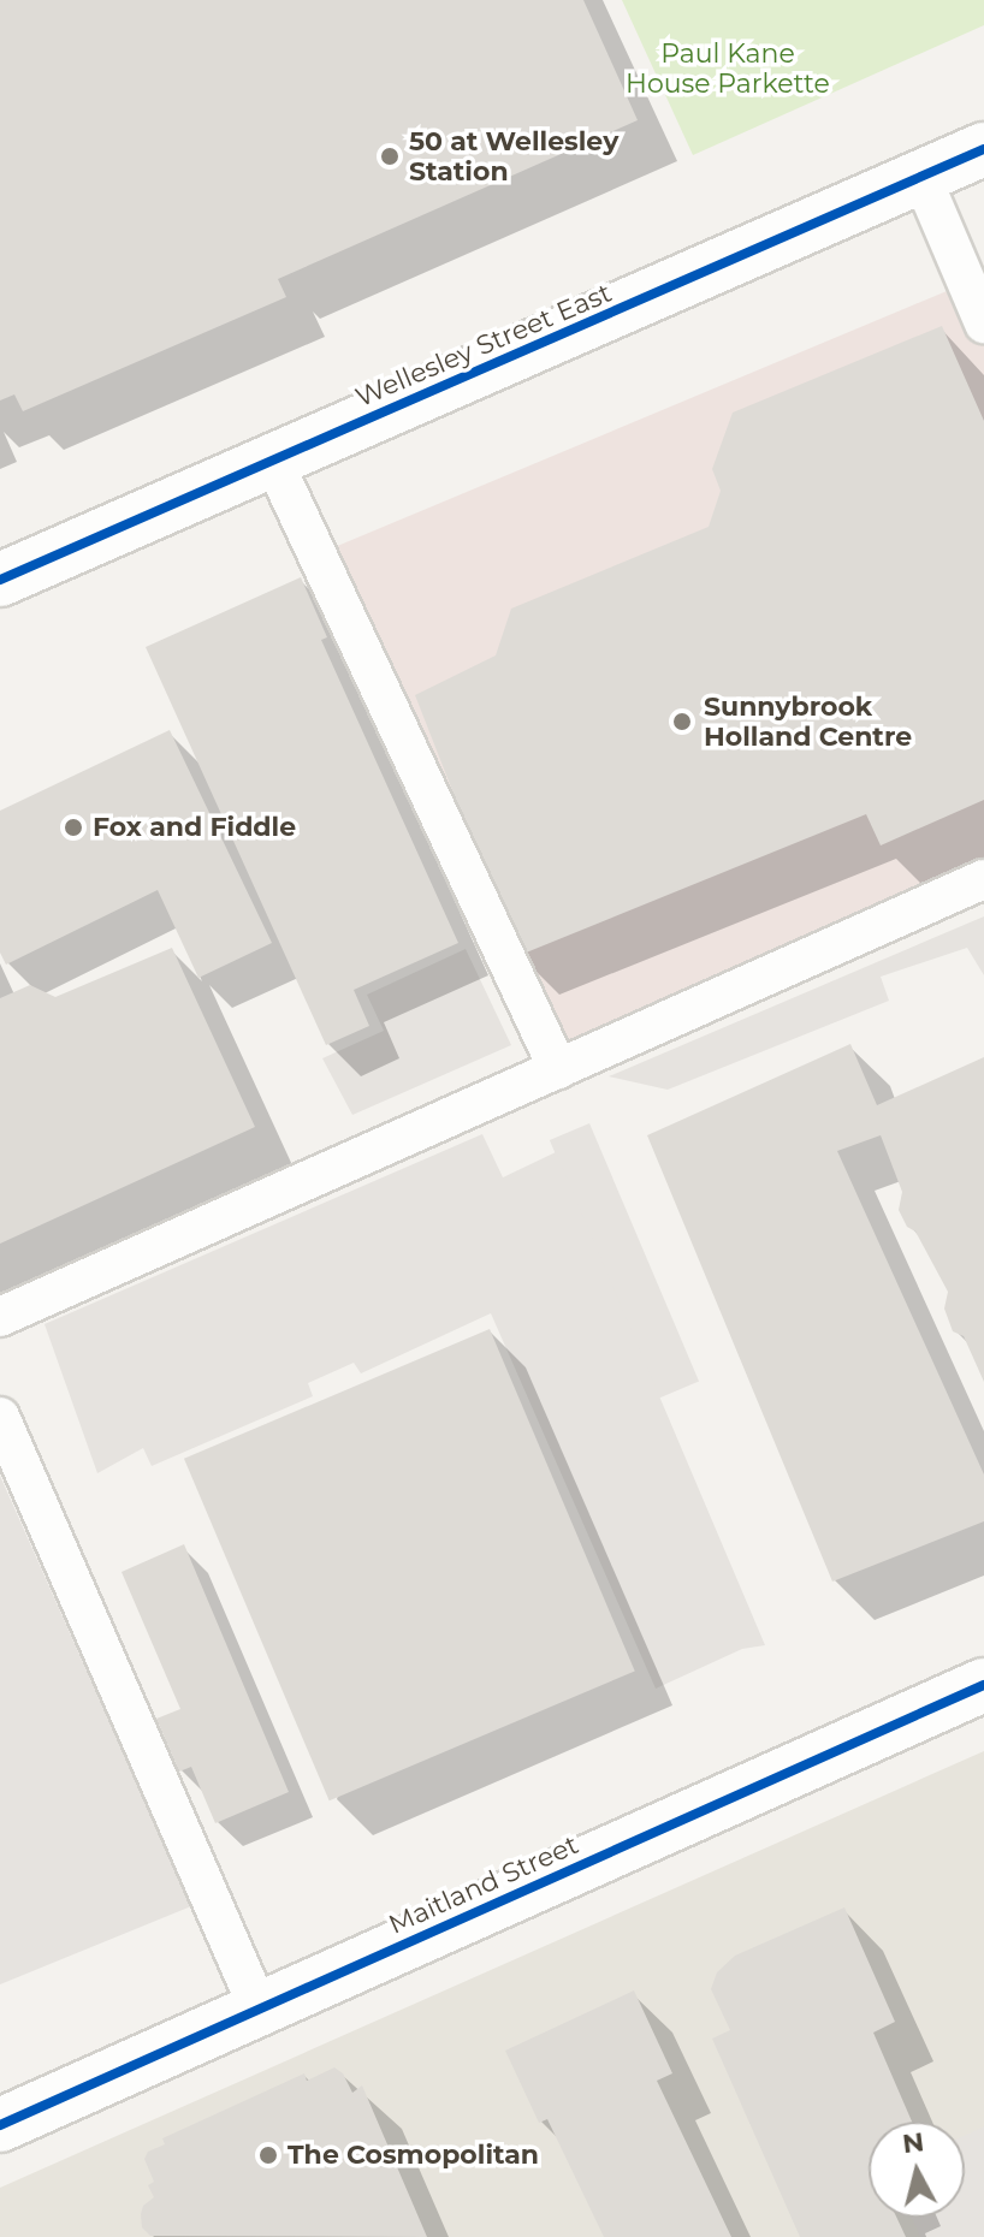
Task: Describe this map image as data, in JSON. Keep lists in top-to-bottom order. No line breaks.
{"streets":{"street":["Wellesley Street East","Maitland Street"]},"parks":["Paul Kane House Parkette"],"places":["50 at Wellesley Station","Sunnybrook Holland Centre","Fox and Fiddle","The Cosmopolitan"],"north":"top"}
